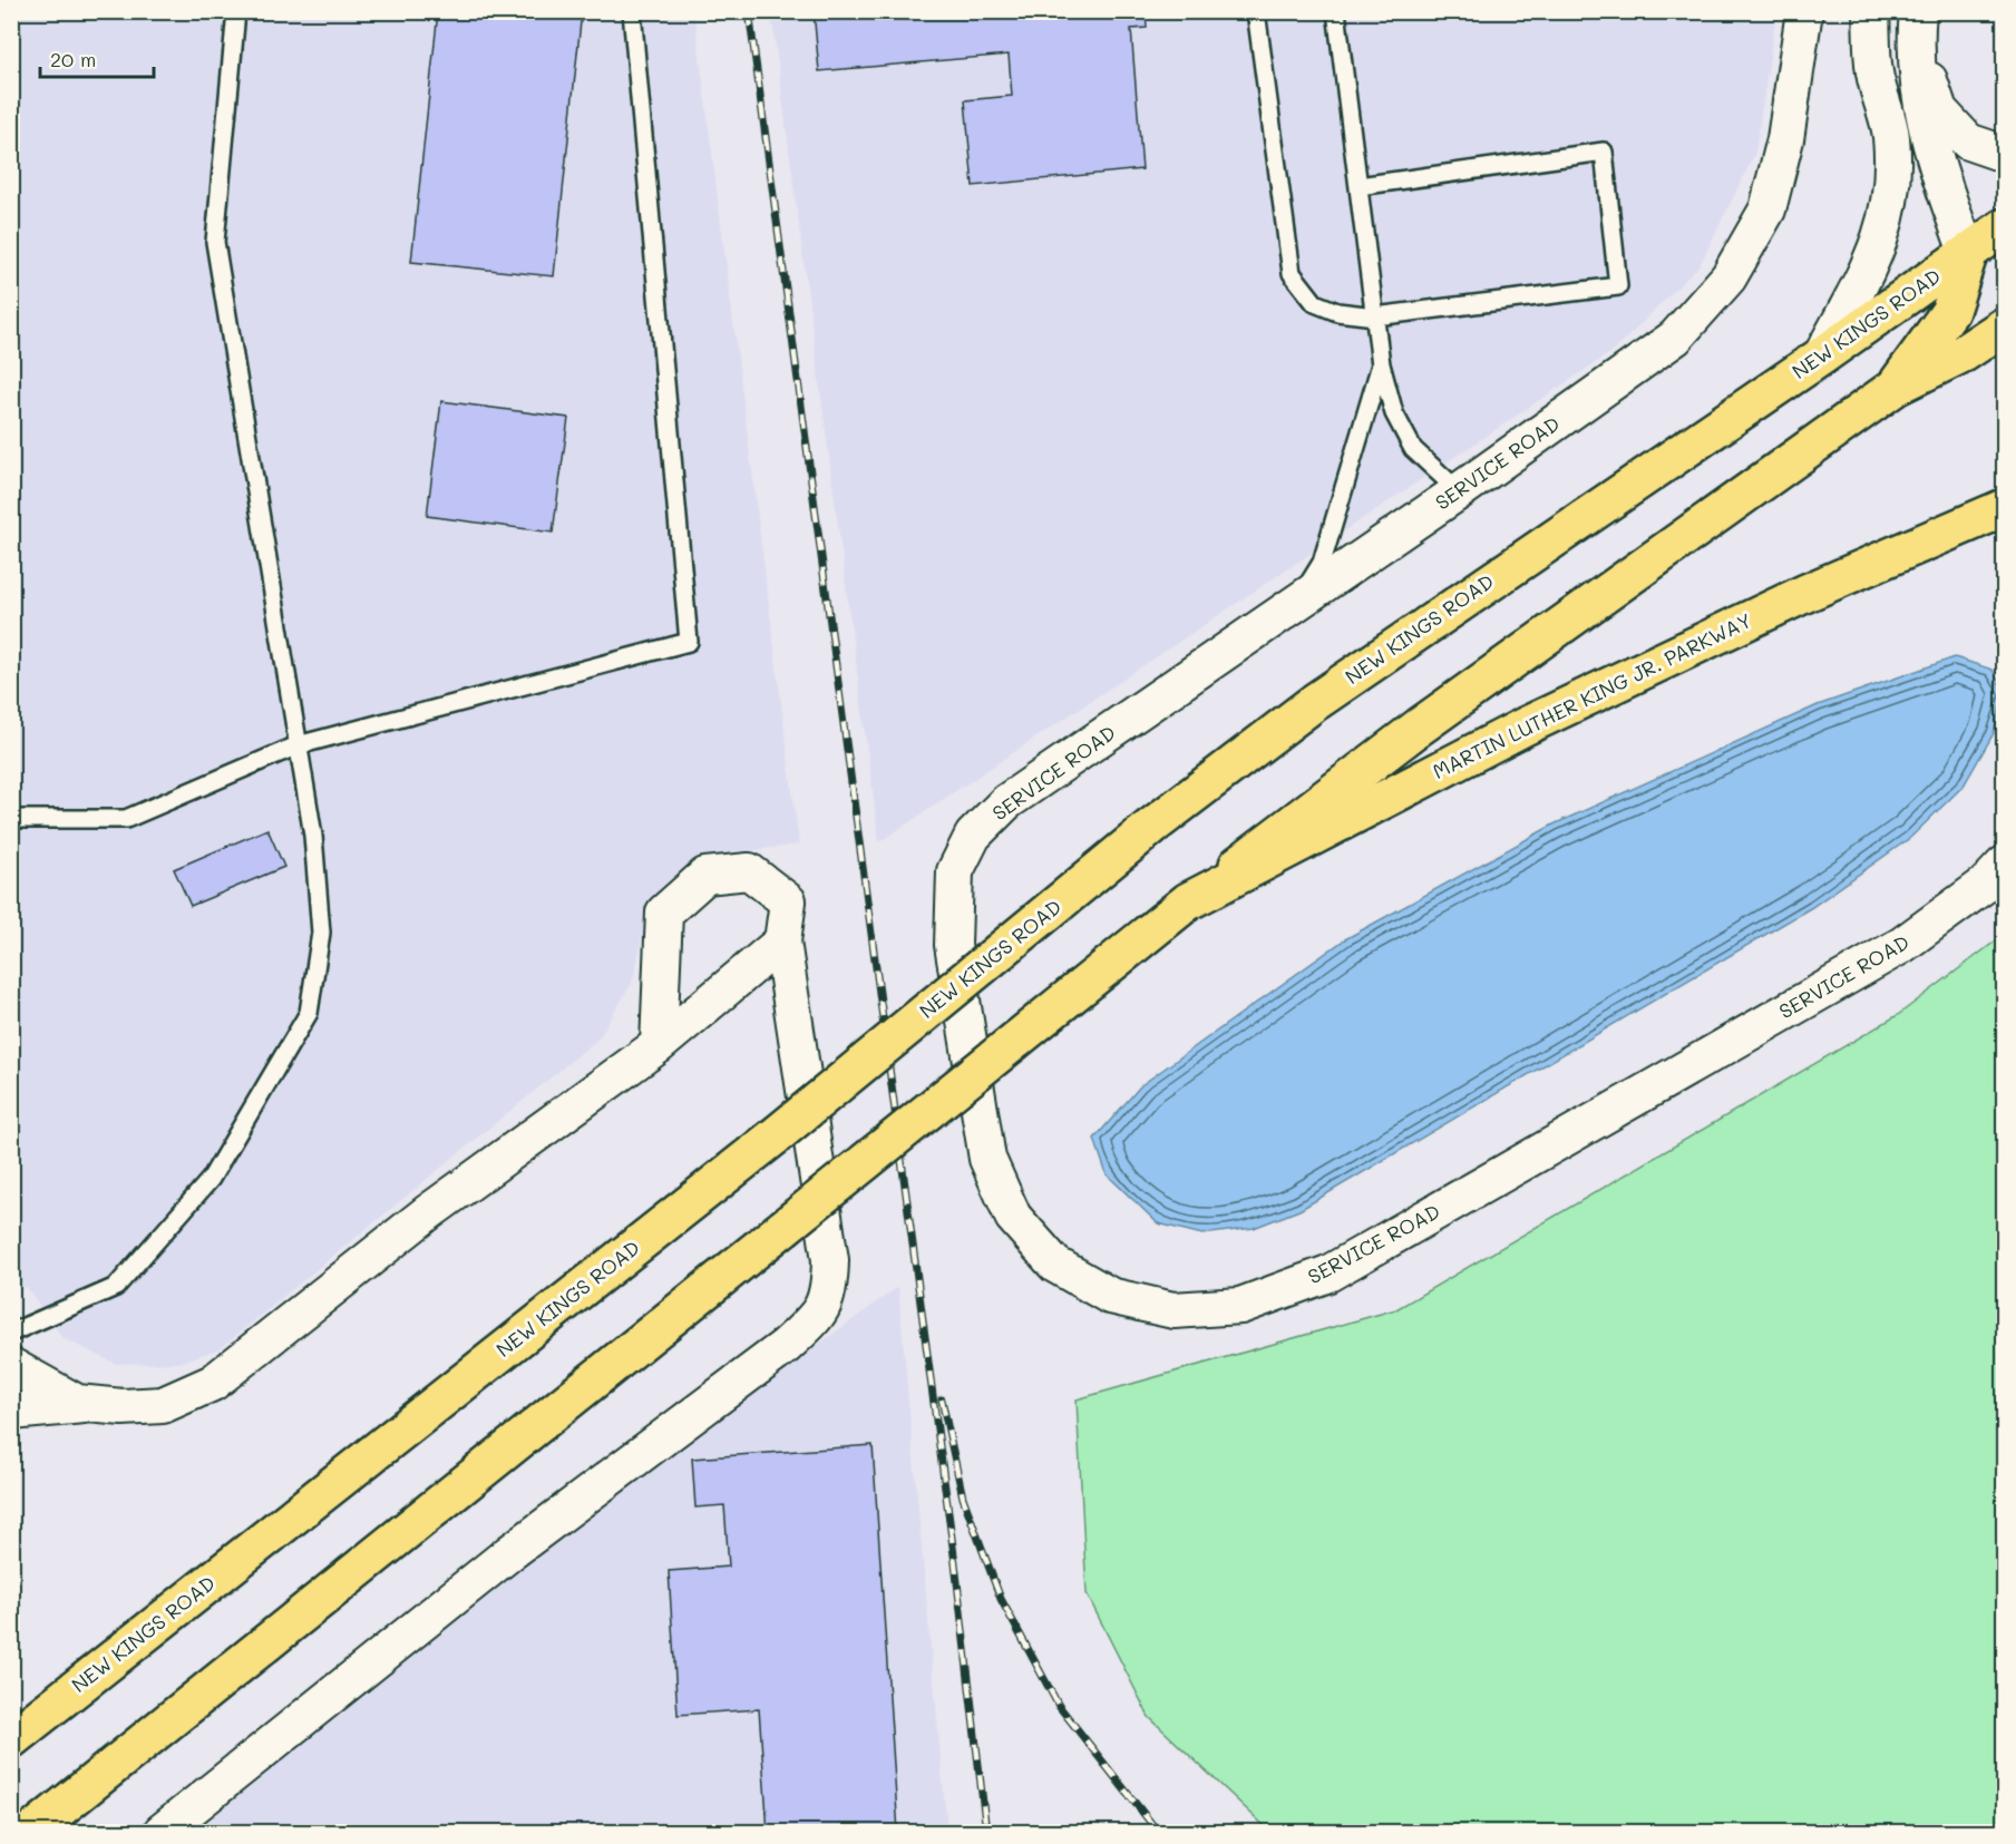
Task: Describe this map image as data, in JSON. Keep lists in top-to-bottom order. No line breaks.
{"streets":{"main road":["NEW KINGS ROAD","MARTIN LUTHER KING JR. PARKWAY"],"street":["SERVICE ROAD"]},"scale_bar":"20 m"}
